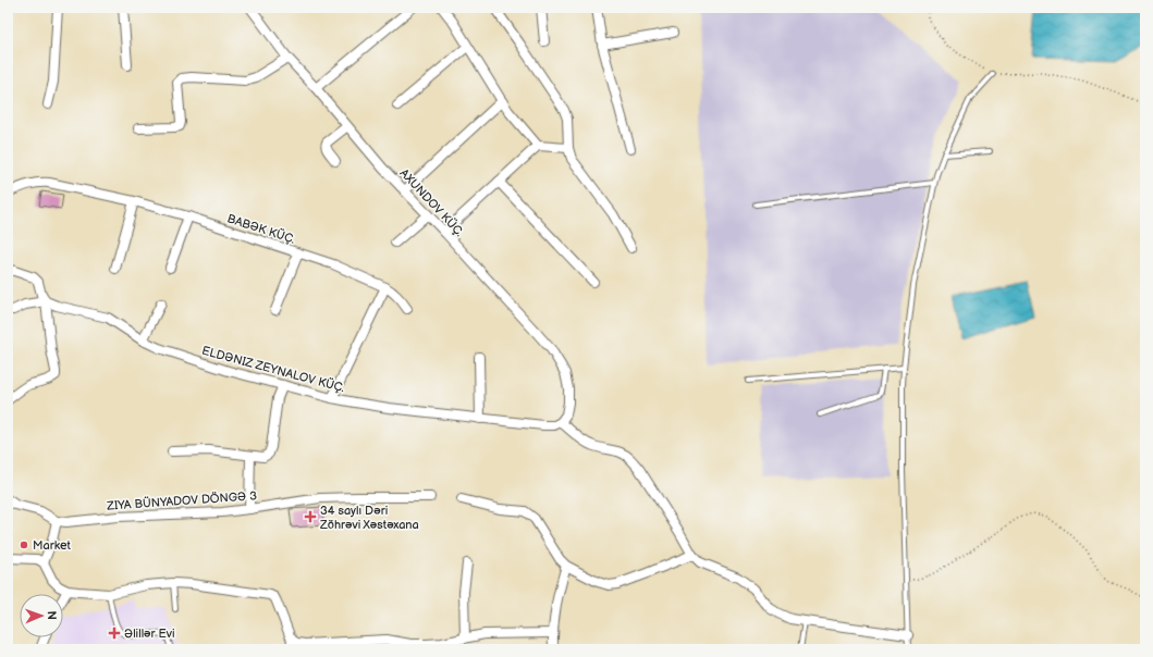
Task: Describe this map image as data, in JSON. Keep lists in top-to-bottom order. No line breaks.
{"streets":{"street":["AXUNDOV KÜÇ.","BABƏK KÜÇ.","ELDƏNIZ ZEYNALOV KÜÇ.","ZIYA BÜNYADOV DÖNGƏ 3"]},"crossings":[["AXUNDOV KÜÇ.","ELDƏNIZ ZEYNALOV KÜÇ."]],"places":{"health":["34 saylı Dəri Zöhrəvi Xəstəxana","Əlillər Evi"],"other":["Market"]},"north":"right"}
